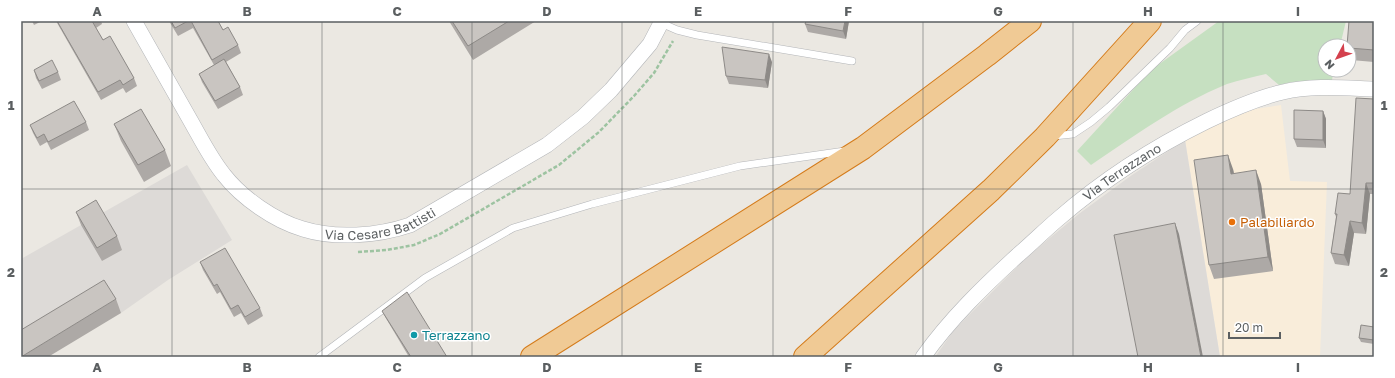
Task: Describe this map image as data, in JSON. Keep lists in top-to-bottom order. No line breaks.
{"streets":{"street":["Via Terrazzano","Via Cesare Battisti"]},"places":["Palabiliardo","Terrazzano"],"scale_bar":"20 m","north":"bottom left","grid":{"columns":["A","B","C","D","E","F","G","H","I"],"rows":["1","2"]}}
